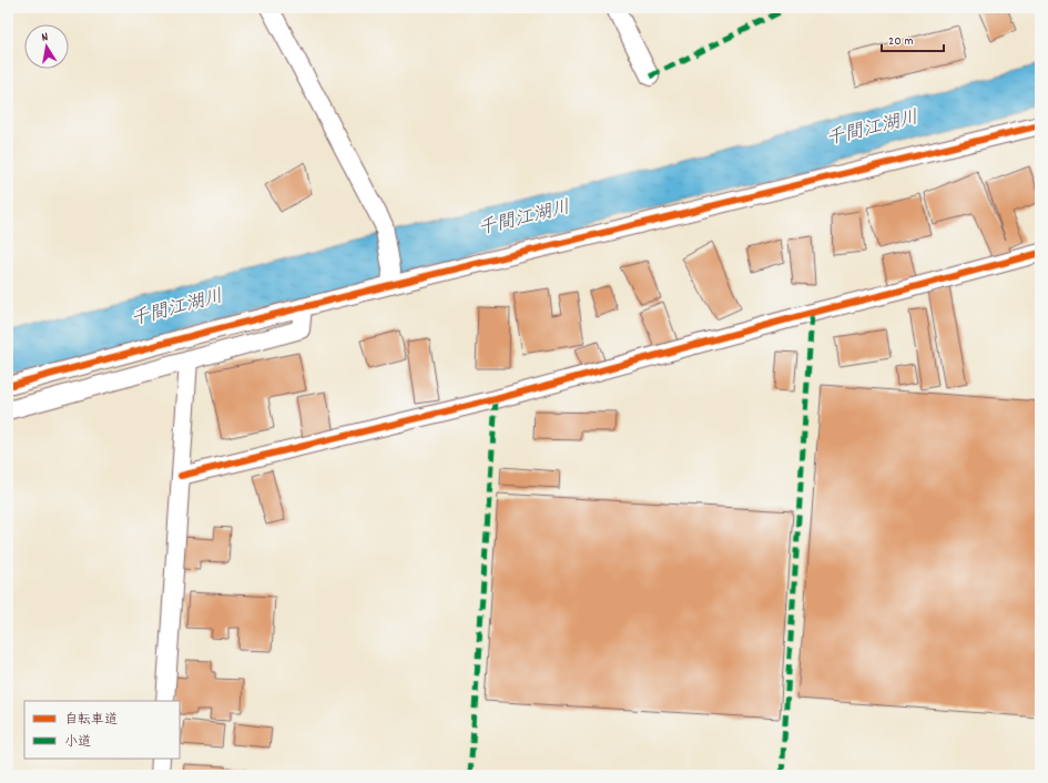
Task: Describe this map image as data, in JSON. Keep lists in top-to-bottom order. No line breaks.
{"water":["千間江湖川"],"legend":["自転車道","小道"],"scale_bar":"20 m","north":"top"}
